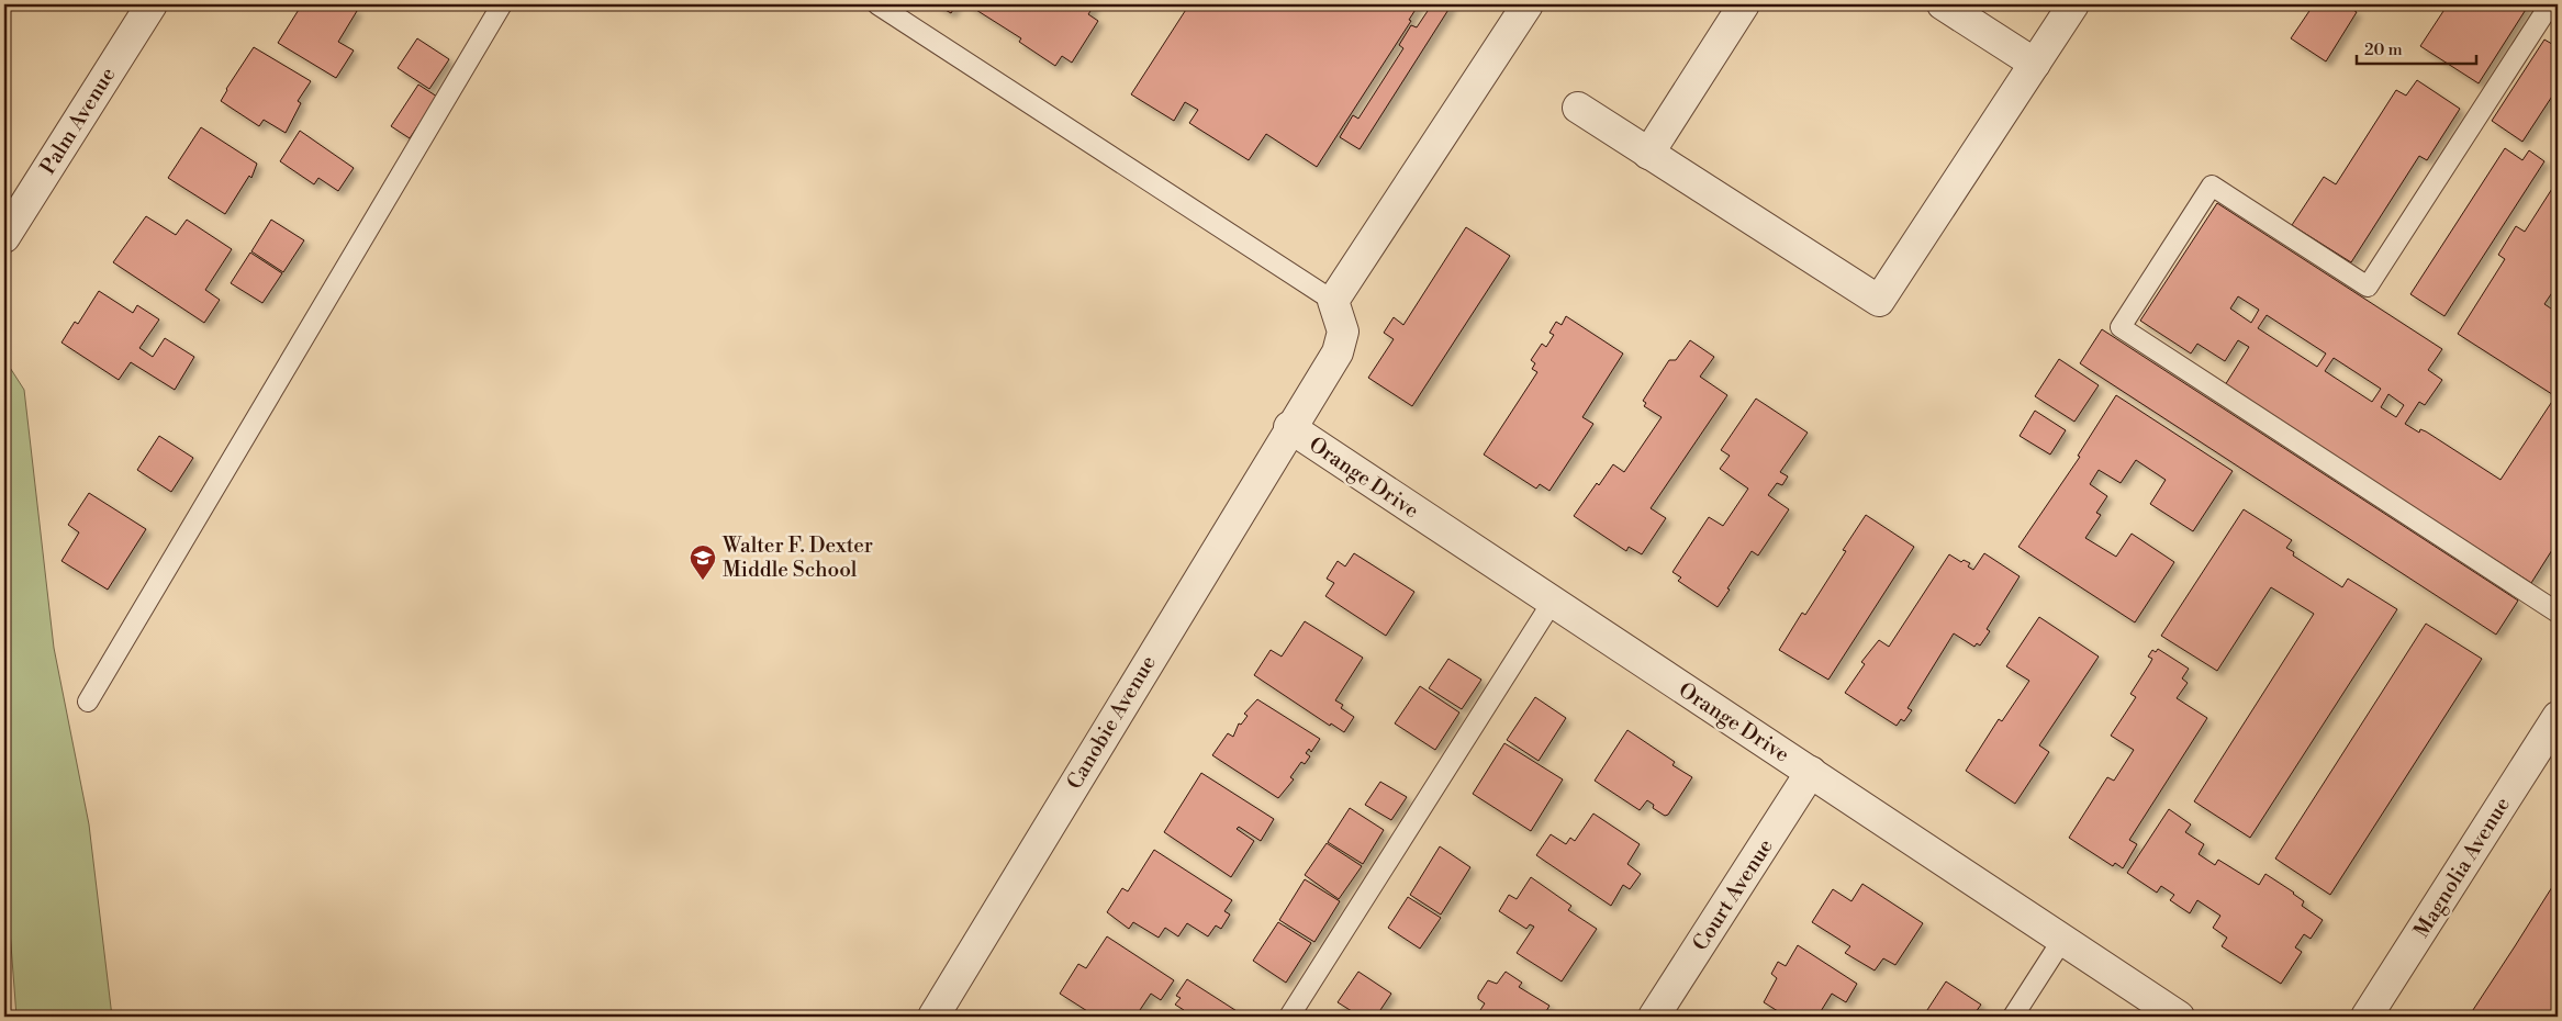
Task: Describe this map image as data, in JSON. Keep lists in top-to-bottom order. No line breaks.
{"streets":{"street":["Palm Avenue","Orange Drive","Canobie Avenue","Magnolia Avenue","Court Avenue"]},"crossings":[["Orange Drive","Canobie Avenue"],["Orange Drive","Court Avenue"]],"places":{"school or university":["Walter F. Dexter Middle School"]},"scale_bar":"20 m"}
